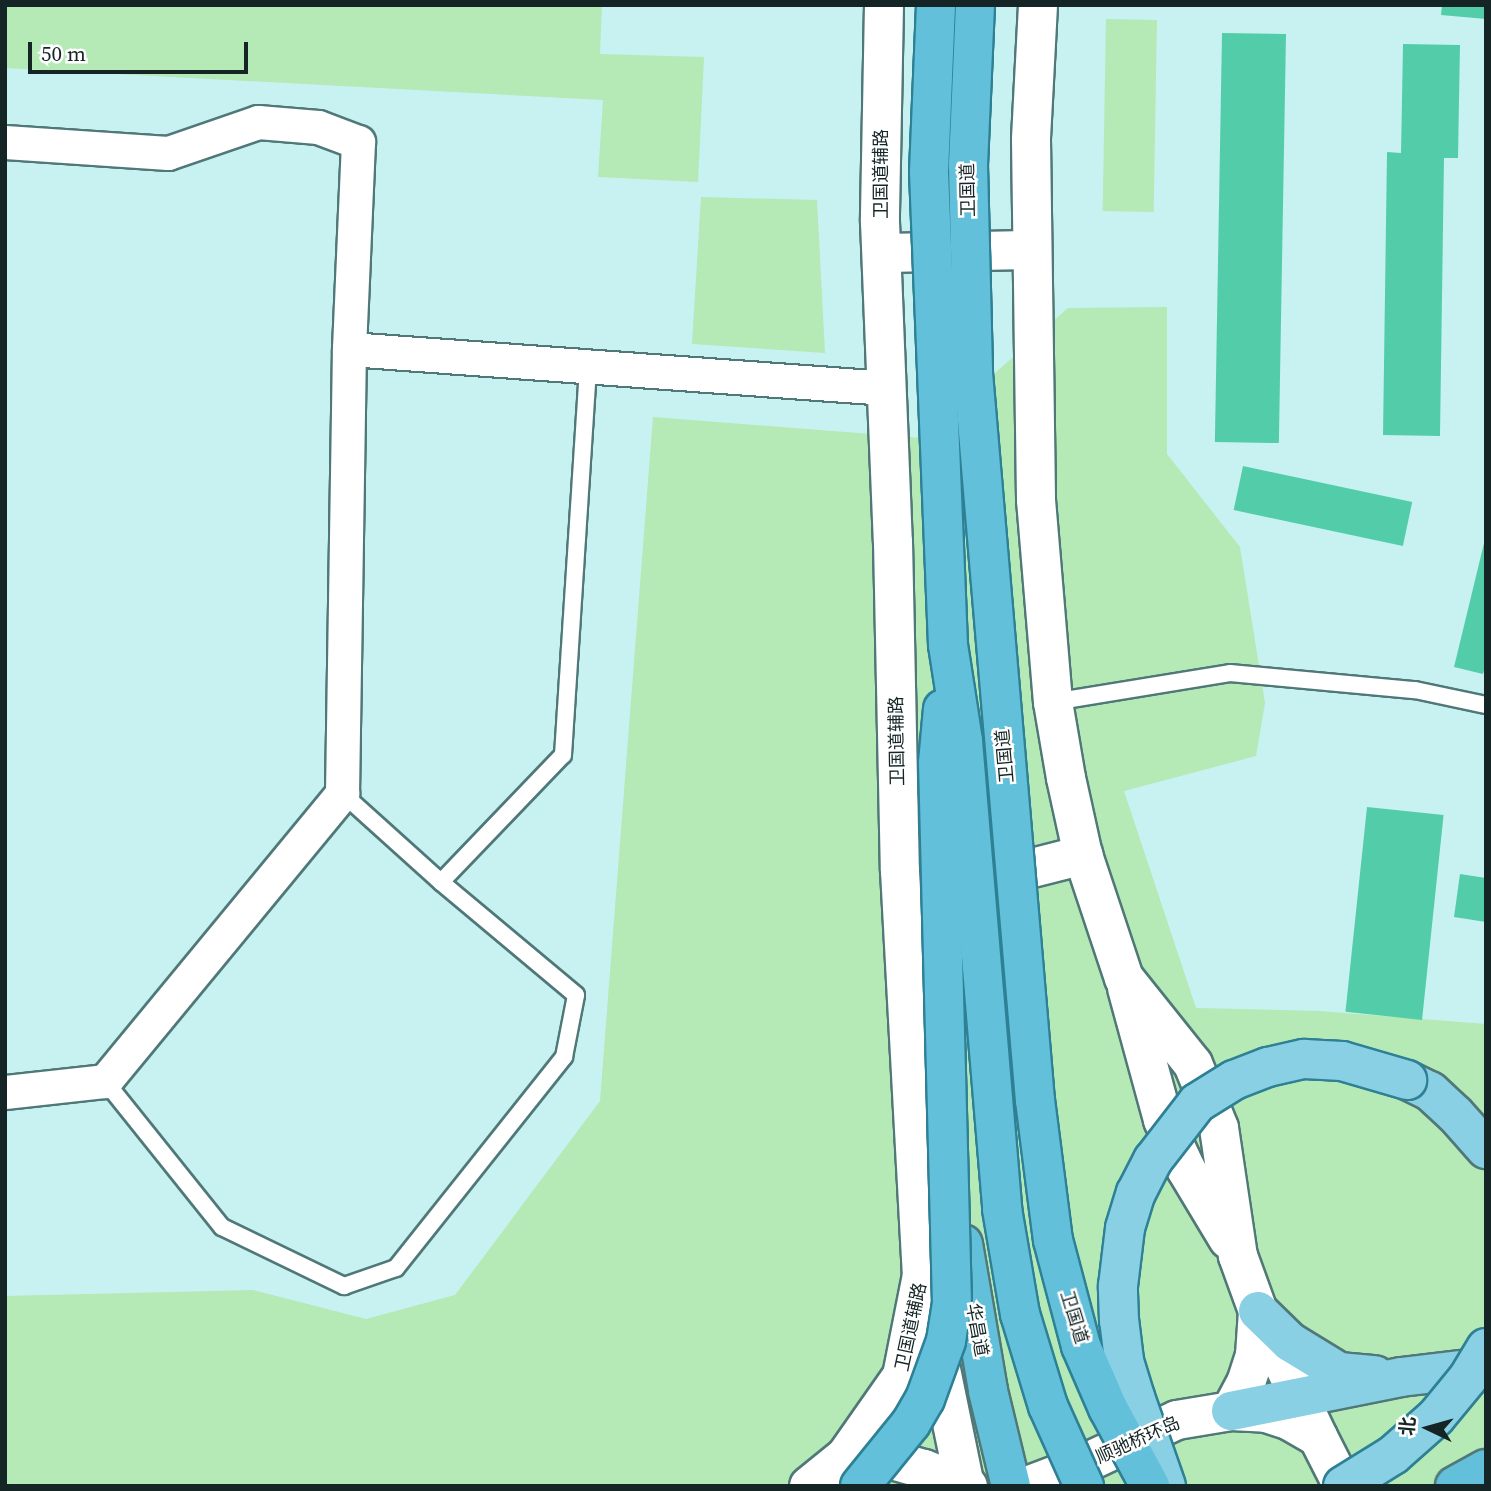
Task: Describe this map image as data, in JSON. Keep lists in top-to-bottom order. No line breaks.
{"streets":{"highway":["卫国道","华昌道"],"main road":["卫国道辅路","顺驰桥环岛"]},"scale_bar":"50 m","north":"left"}
